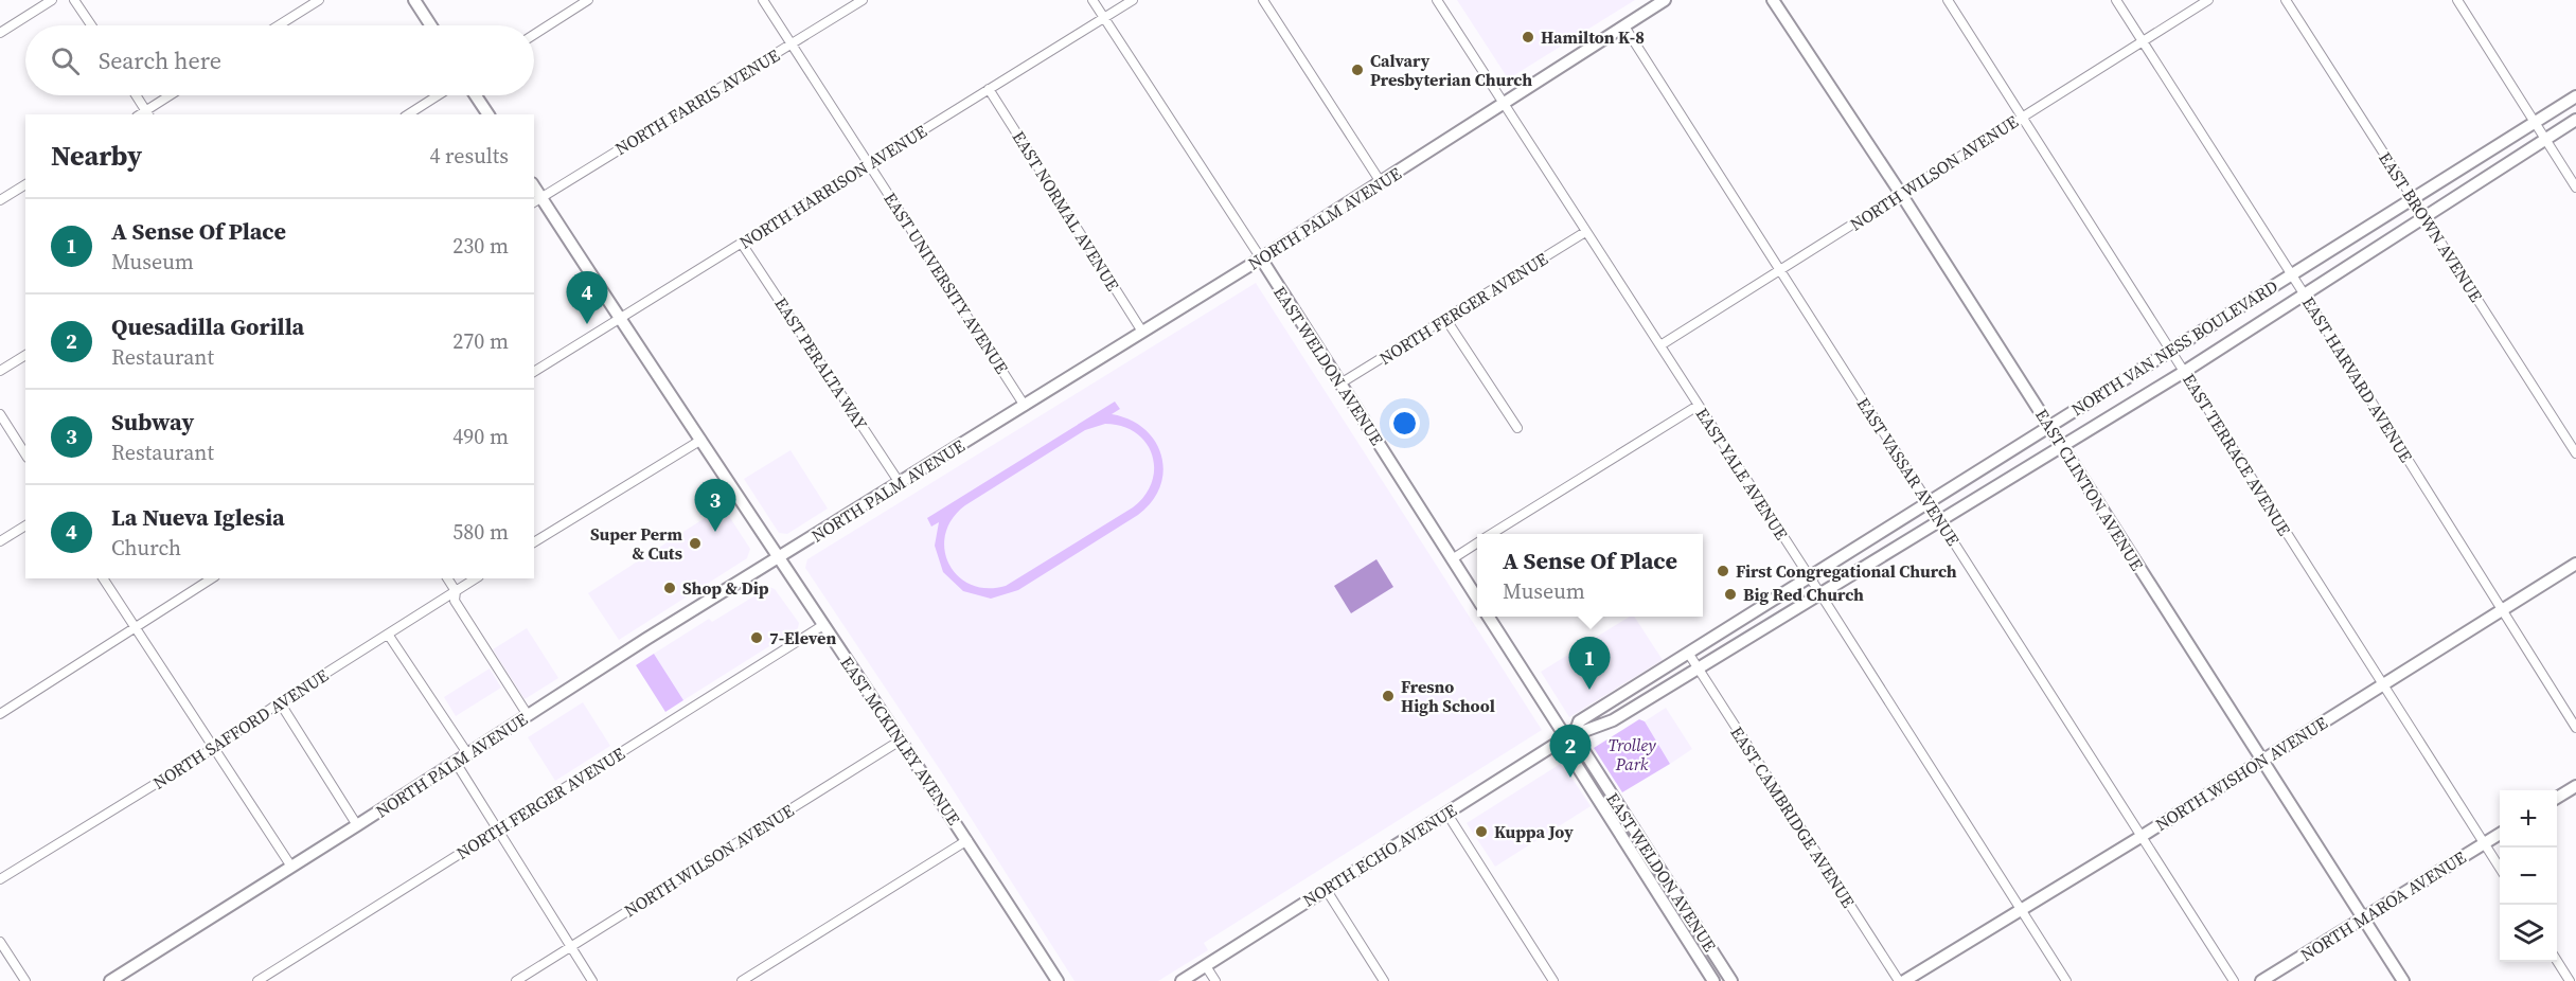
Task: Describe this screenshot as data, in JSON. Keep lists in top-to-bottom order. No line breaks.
{"streets":{"main road":["NORTH PALM AVENUE","NORTH VAN NESS BOULEVARD","EAST WELDON AVENUE","EAST CLINTON AVENUE","EAST MCKINLEY AVENUE","NORTH WISHON AVENUE","NORTH ECHO AVENUE","NORTH MAROA AVENUE"],"street":["NORTH FARRIS AVENUE","NORTH WILSON AVENUE","NORTH HARRISON AVENUE","EAST NORMAL AVENUE","EAST BROWN AVENUE","EAST UNIVERSITY AVENUE","NORTH FERGER AVENUE","EAST PERALTA WAY","EAST HARVARD AVENUE","EAST TERRACE AVENUE","EAST VASSAR AVENUE","EAST YALE AVENUE","NORTH SAFFORD AVENUE","EAST CAMBRIDGE AVENUE"]},"crossings":[["NORTH FARRIS AVENUE","EAST UNIVERSITY AVENUE"],["NORTH FARRIS AVENUE","EAST MCKINLEY AVENUE"],["NORTH WILSON AVENUE","EAST HARVARD AVENUE"],["NORTH WILSON AVENUE","EAST TERRACE AVENUE"],["NORTH WILSON AVENUE","EAST VASSAR AVENUE"],["NORTH WILSON AVENUE","EAST YALE AVENUE"],["NORTH WILSON AVENUE","EAST CLINTON AVENUE"],["NORTH WILSON AVENUE","EAST MCKINLEY AVENUE"],["NORTH HARRISON AVENUE","EAST NORMAL AVENUE"],["NORTH HARRISON AVENUE","EAST UNIVERSITY AVENUE"],["NORTH HARRISON AVENUE","EAST PERALTA WAY"],["NORTH HARRISON AVENUE","EAST WELDON AVENUE"],["NORTH HARRISON AVENUE","EAST MCKINLEY AVENUE"],["EAST NORMAL AVENUE","NORTH PALM AVENUE"],["NORTH PALM AVENUE","EAST UNIVERSITY AVENUE"],["NORTH PALM AVENUE","EAST PERALTA WAY"],["NORTH PALM AVENUE","EAST WELDON AVENUE"],["NORTH PALM AVENUE","EAST VASSAR AVENUE"],["NORTH PALM AVENUE","EAST YALE AVENUE"],["NORTH PALM AVENUE","EAST MCKINLEY AVENUE"],["EAST BROWN AVENUE","NORTH VAN NESS BOULEVARD"],["NORTH FERGER AVENUE","EAST WELDON AVENUE"],["NORTH FERGER AVENUE","EAST YALE AVENUE"],["NORTH FERGER AVENUE","EAST MCKINLEY AVENUE"],["NORTH VAN NESS BOULEVARD","EAST HARVARD AVENUE"],["NORTH VAN NESS BOULEVARD","EAST TERRACE AVENUE"],["NORTH VAN NESS BOULEVARD","EAST VASSAR AVENUE"],["NORTH VAN NESS BOULEVARD","EAST YALE AVENUE"],["NORTH VAN NESS BOULEVARD","EAST CLINTON AVENUE"],["NORTH VAN NESS BOULEVARD","EAST CAMBRIDGE AVENUE"],["NORTH VAN NESS BOULEVARD","NORTH ECHO AVENUE"],["EAST WELDON AVENUE","NORTH ECHO AVENUE"],["EAST HARVARD AVENUE","NORTH WISHON AVENUE"],["EAST TERRACE AVENUE","NORTH WISHON AVENUE"],["EAST TERRACE AVENUE","NORTH MAROA AVENUE"],["EAST VASSAR AVENUE","NORTH WISHON AVENUE"],["EAST YALE AVENUE","NORTH WISHON AVENUE"],["EAST CLINTON AVENUE","NORTH WISHON AVENUE"],["EAST CLINTON AVENUE","NORTH MAROA AVENUE"]],"parks":["Trolley Park"],"places":["Hamilton K-8","Calvary Presbyterian Church","Super Perm & Cuts","First Congregational Church","Shop & Dip","Big Red Church","7-Eleven","Fresno High School","Kuppa Joy"],"page":{"search":"Search here","heading":["Nearby","4 results"],"list":[{"mark":"1","name":"A Sense Of Place","note":"Museum","value":"230 m"},{"mark":"2","name":"Quesadilla Gorilla","note":"Restaurant","value":"270 m"},{"mark":"3","name":"Subway","note":"Restaurant","value":"490 m"},{"mark":"4","name":"La Nueva Iglesia","note":"Church","value":"580 m"}],"pins":["4","3","1","2"],"popup":["A Sense Of Place","Museum"],"map_buttons":["+","−"]}}
